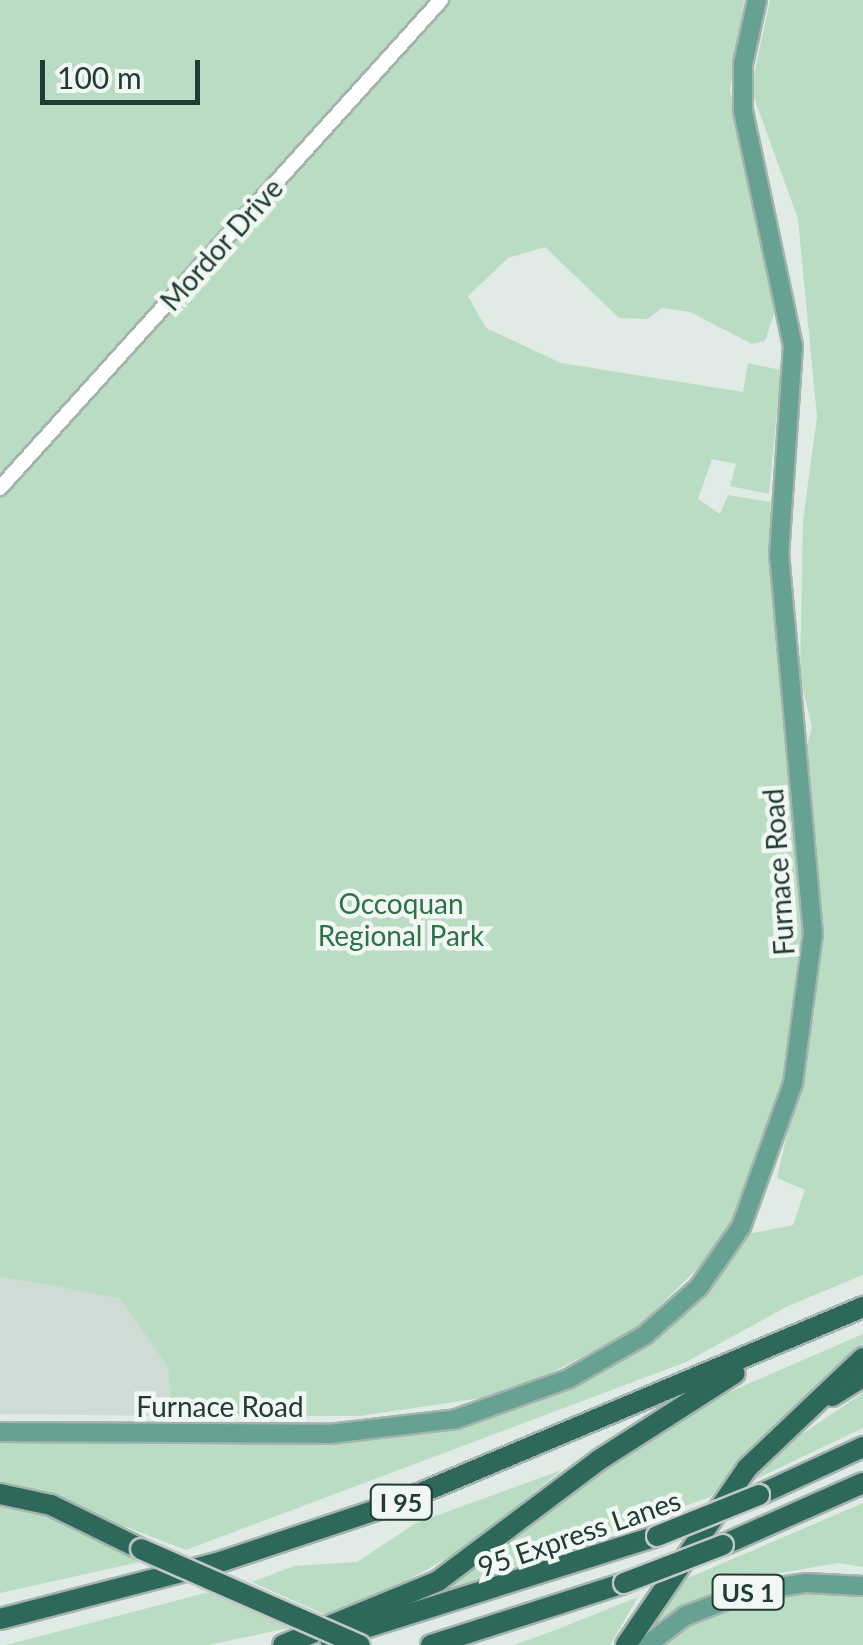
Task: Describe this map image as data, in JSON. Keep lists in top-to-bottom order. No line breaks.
{"streets":{"highway":["I 95","95 Express Lanes"],"main road":["Furnace Road","US 1"],"street":["Mordor Drive"]},"parks":["Occoquan Regional Park"],"scale_bar":"100 m"}
